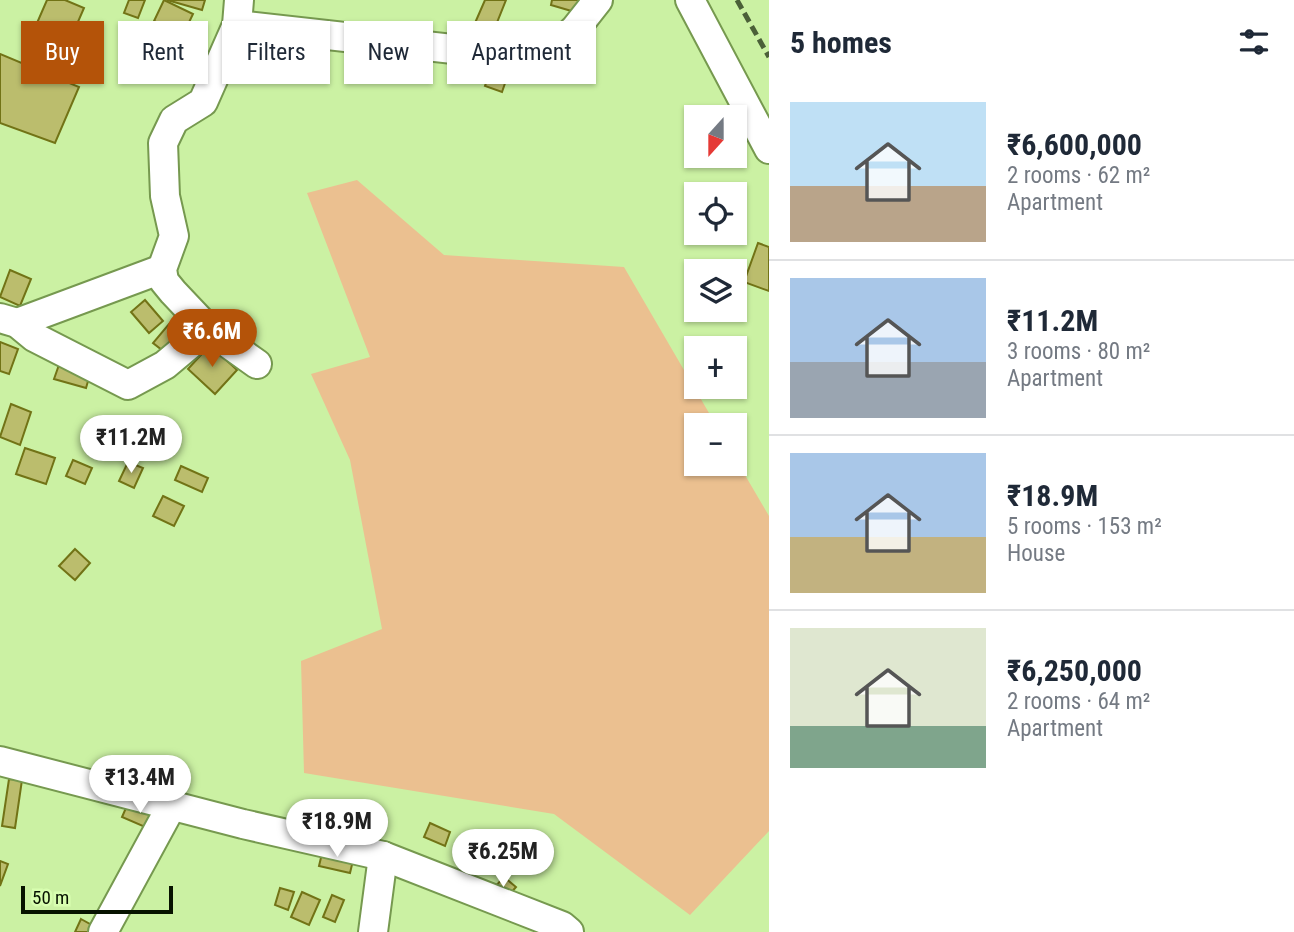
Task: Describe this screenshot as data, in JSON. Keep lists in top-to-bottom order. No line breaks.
{"scale_bar":"50 m","north":"bottom","page":{"heading":"5 homes","chip":["Buy","Rent","Filters","New","Apartment"],"list":[{"name":"₹6,600,000","note":"2 rooms · 62 m² · Apartment"},{"name":"₹11.2M","note":"3 rooms · 80 m² · Apartment"},{"name":"₹18.9M","note":"5 rooms · 153 m² · House"},{"name":"₹6,250,000","note":"2 rooms · 64 m² · Apartment"}],"map_buttons":["+","−"],"price":["₹6.6M","₹11.2M","₹13.4M","₹18.9M","₹6.25M"],"scale":"50 m"}}
